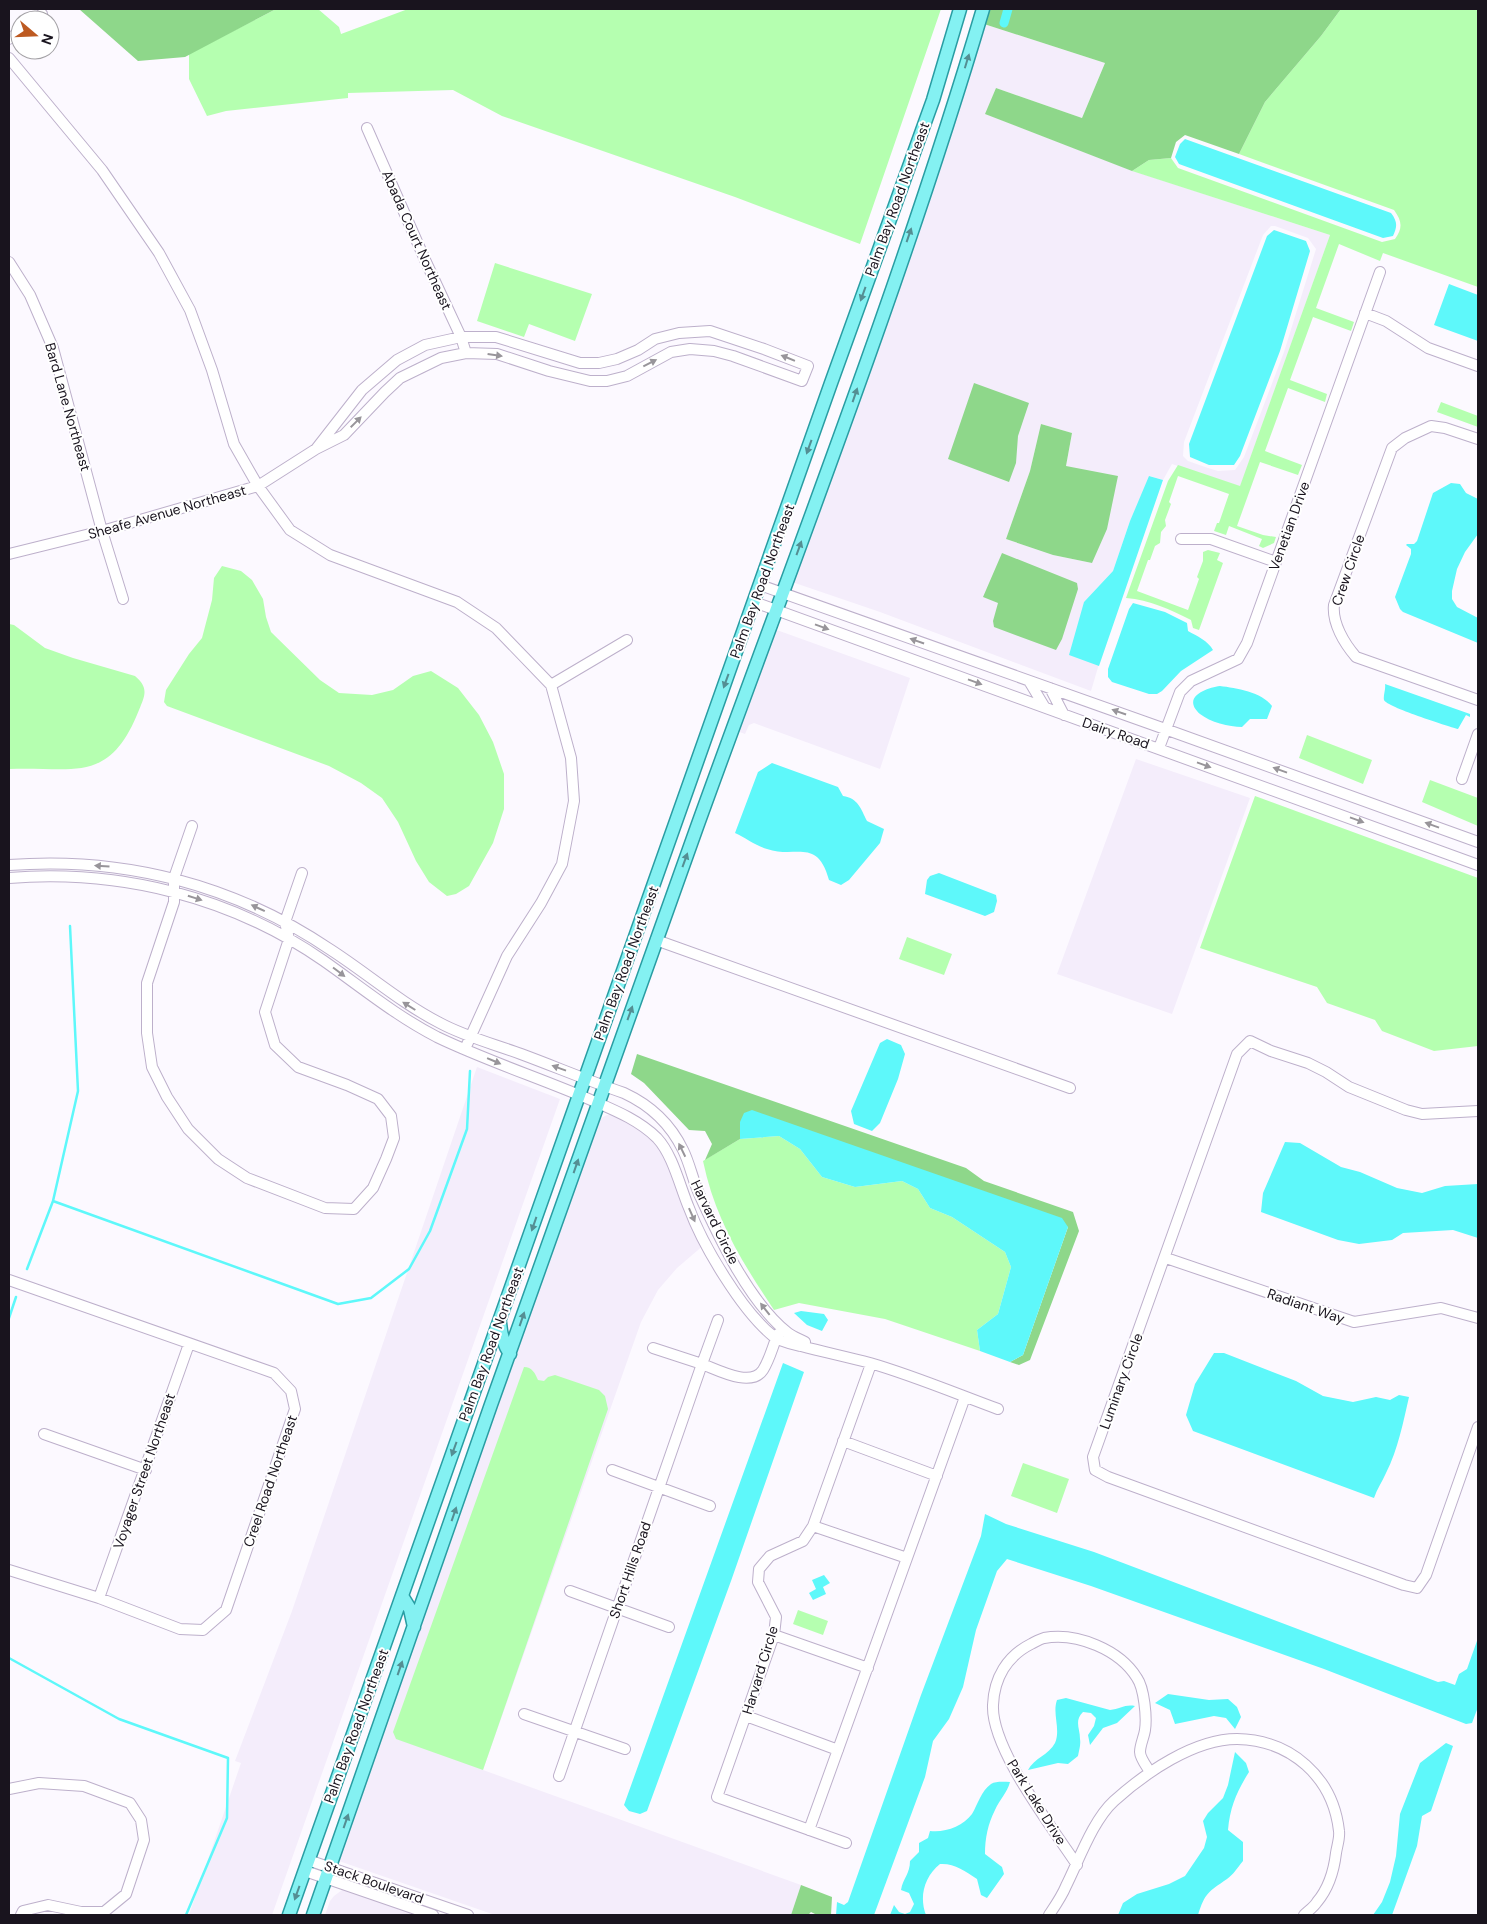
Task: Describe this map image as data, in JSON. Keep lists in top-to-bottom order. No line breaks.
{"streets":{"main road":["Palm Bay Road Northeast"],"street":["Abada Court Northeast","Bard Lane Northeast","Sheafe Avenue Northeast","Venetian Drive","Crew Circle","Dairy Road","Harvard Circle","Radiant Way","Luminary Circle","Voyager Street Northeast","Creel Road Northeast","Short Hills Road","Park Lake Drive","Stack Boulevard"]},"crossings":[["Palm Bay Road Northeast","Dairy Road"],["Palm Bay Road Northeast","Harvard Circle"],["Palm Bay Road Northeast","Stack Boulevard"],["Abada Court Northeast","Sheafe Avenue Northeast"],["Bard Lane Northeast","Sheafe Avenue Northeast"],["Venetian Drive","Dairy Road"],["Radiant Way","Luminary Circle"],["Voyager Street Northeast","Creel Road Northeast"]],"north":"right"}
